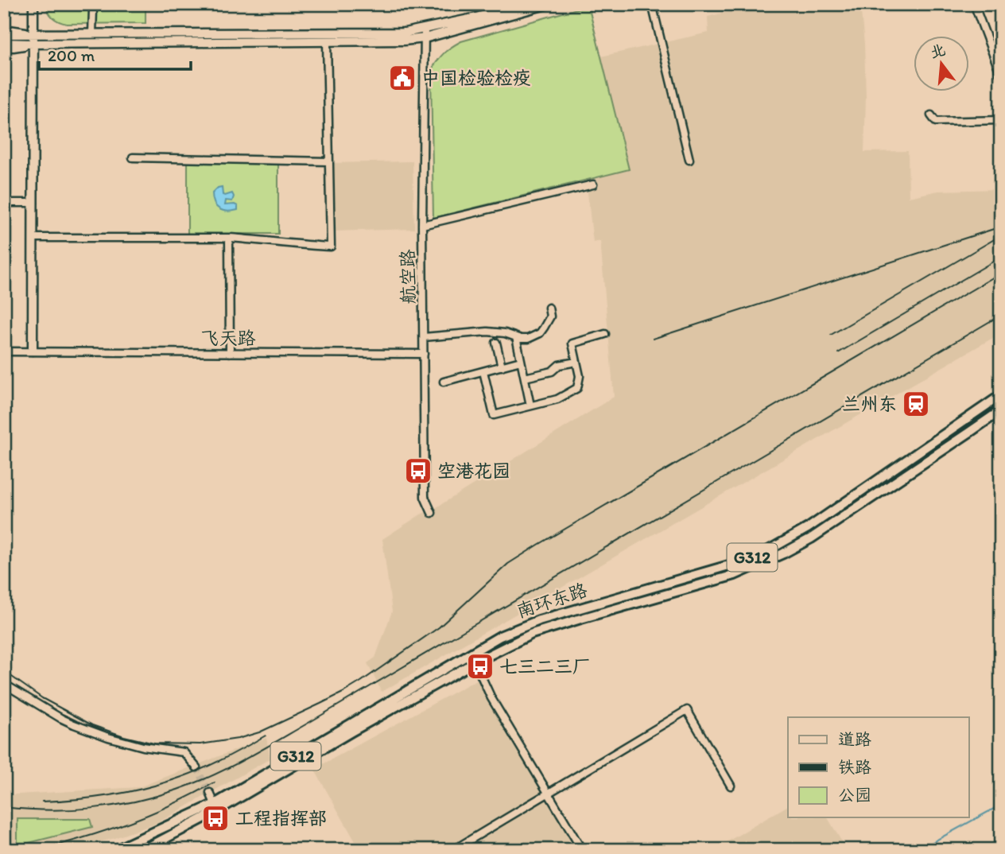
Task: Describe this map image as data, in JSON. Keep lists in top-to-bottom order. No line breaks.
{"streets":{"highway":["G312","南环东路"],"street":["航空路","飞天路"]},"crossings":[["航空路","飞天路"]],"places":{"public building":["中国检验检疫"],"station":["兰州东"],"bus stop":["空港花园","七三二三厂","工程指挥部"]},"legend":["道路","铁路","公园"],"scale_bar":"200 m","north":"top"}
